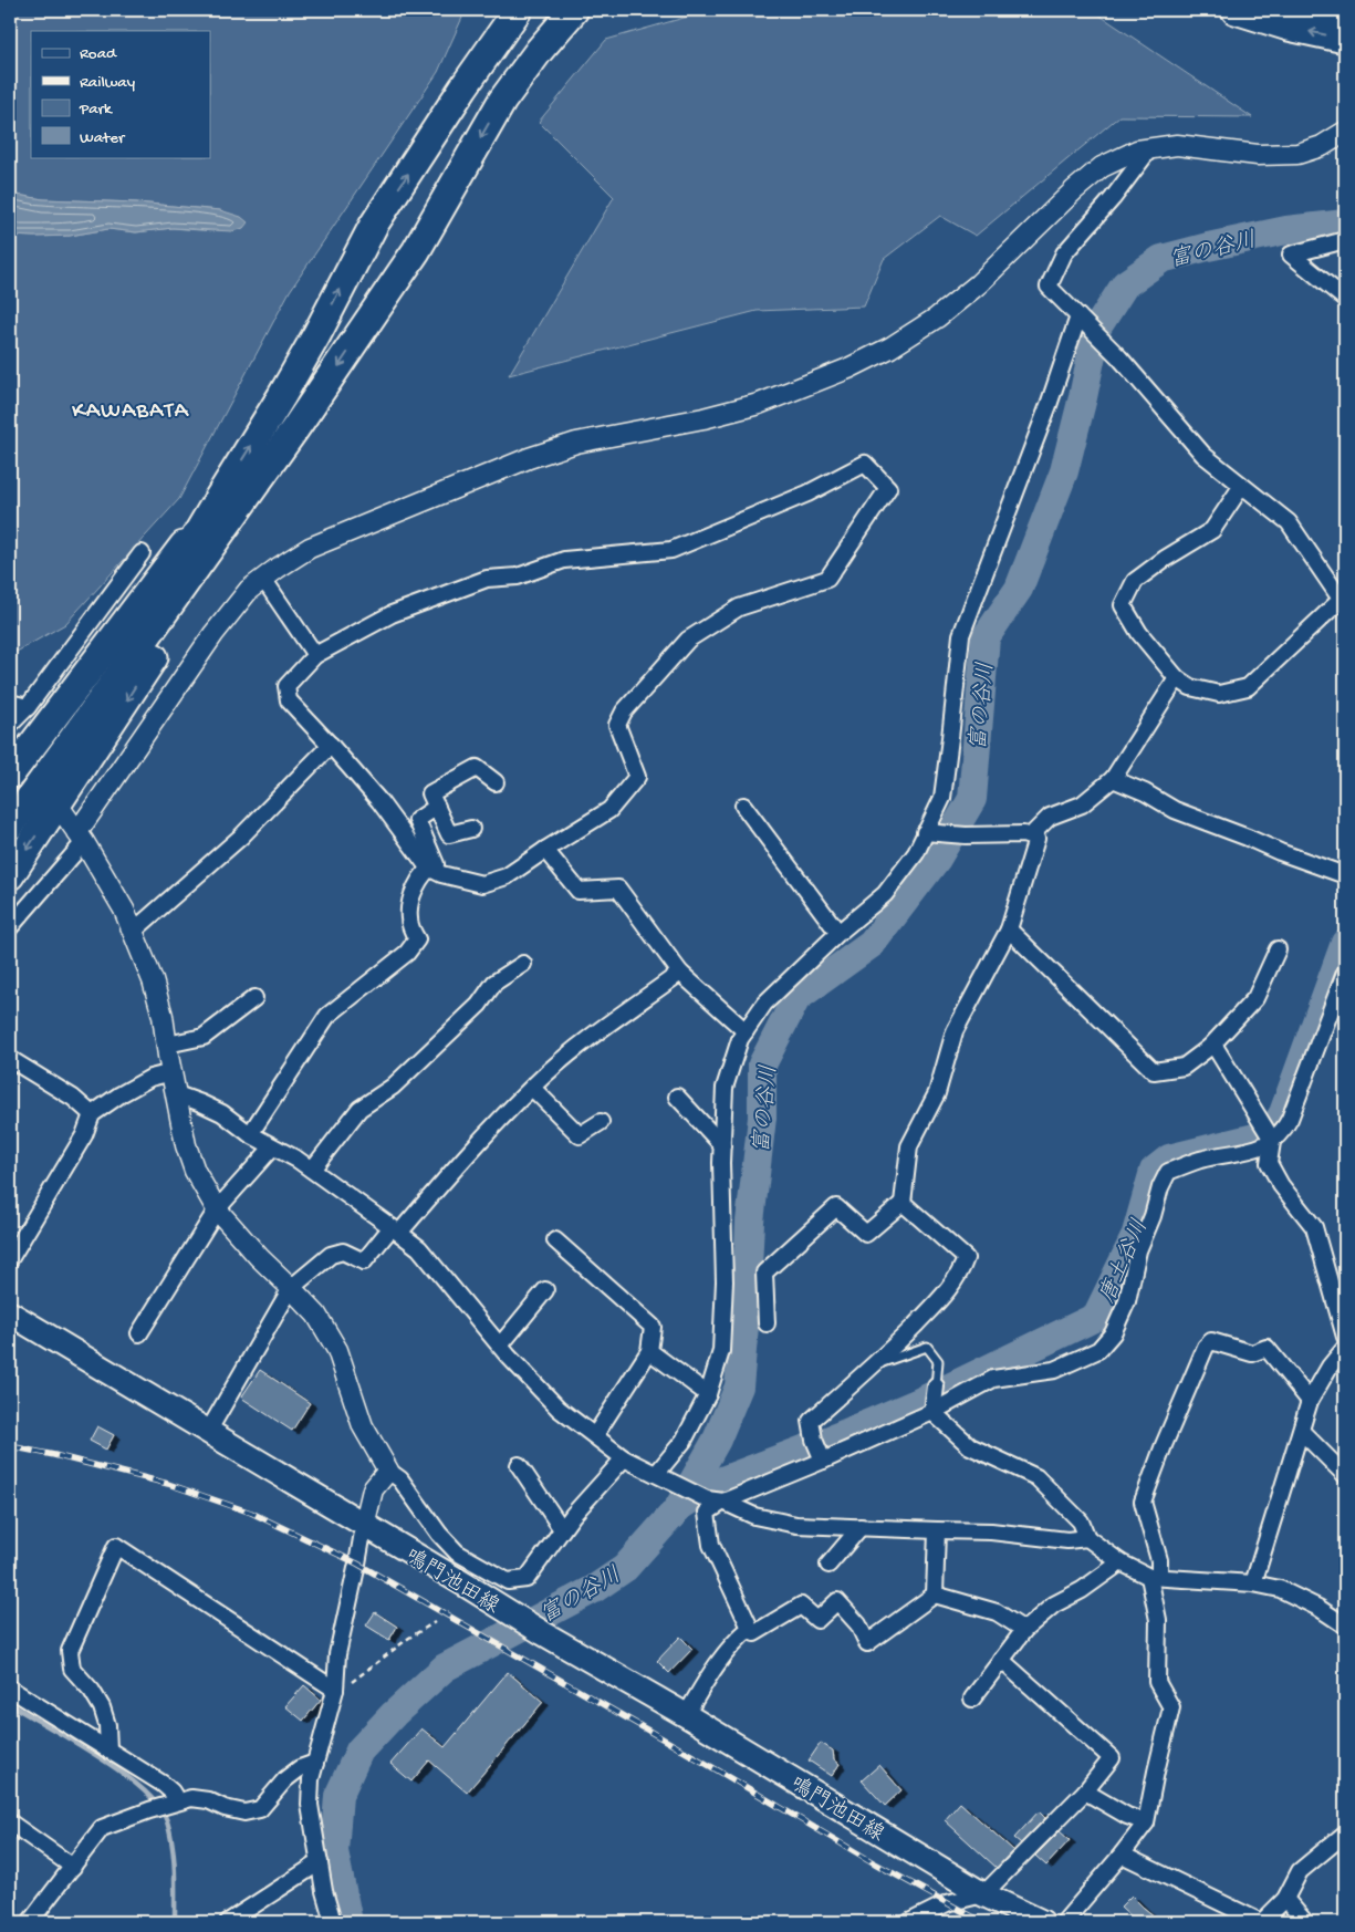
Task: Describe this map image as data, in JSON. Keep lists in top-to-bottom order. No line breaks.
{"streets":{"main road":["鳴門池田線"]},"districts":["KAWABATA"],"water":["富の谷川","唐土谷川"],"legend":["Road","Railway","Park","Water"]}
